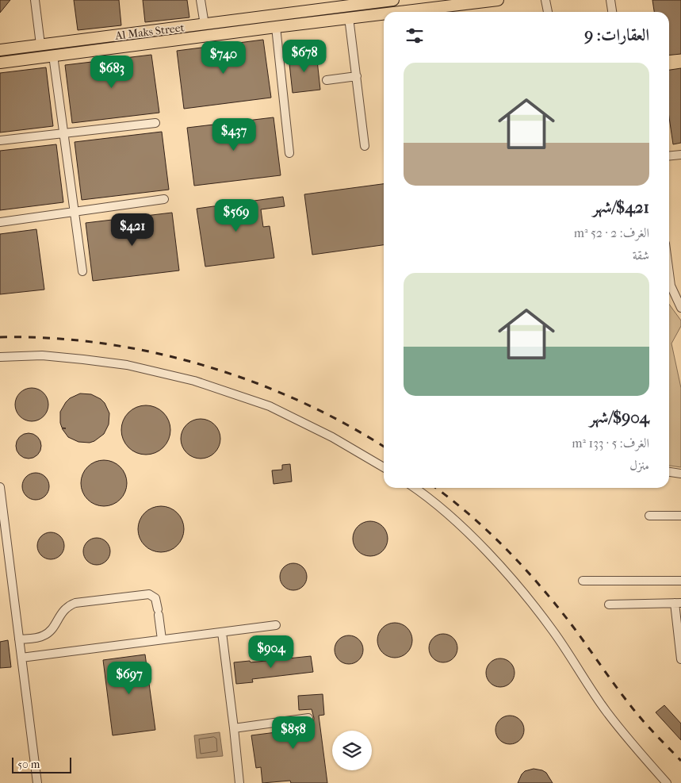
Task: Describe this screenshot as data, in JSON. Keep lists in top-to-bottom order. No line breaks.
{"streets":{"main road":["Al Maks Street"]},"scale_bar":"50 m","page":{"heading":"العقارات: 9","price":["$678","$740","$683","$437","$569","$421","$904","$697","$858"],"list":[{"name":"$421/شهر","note":"الغرف: 2 · 52 m² · شقة"},{"name":"$904/شهر","note":"الغرف: 5 · 133 m² · منزل"}],"scale":"50 m"}}
